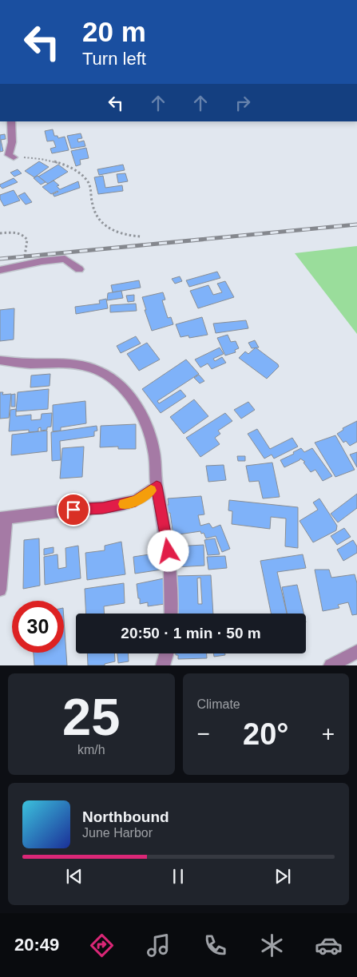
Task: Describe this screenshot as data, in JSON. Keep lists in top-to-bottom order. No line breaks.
{"page":{"turn":["20 m","Turn left"],"limit":"30","trip":"20:50 · 1 min · 50 m","tile":[["25","km/h"],"Climate"],"heat":["−","20°","+"],"song":["Northbound","June Harbor"],"tabs":"20:49"}}
